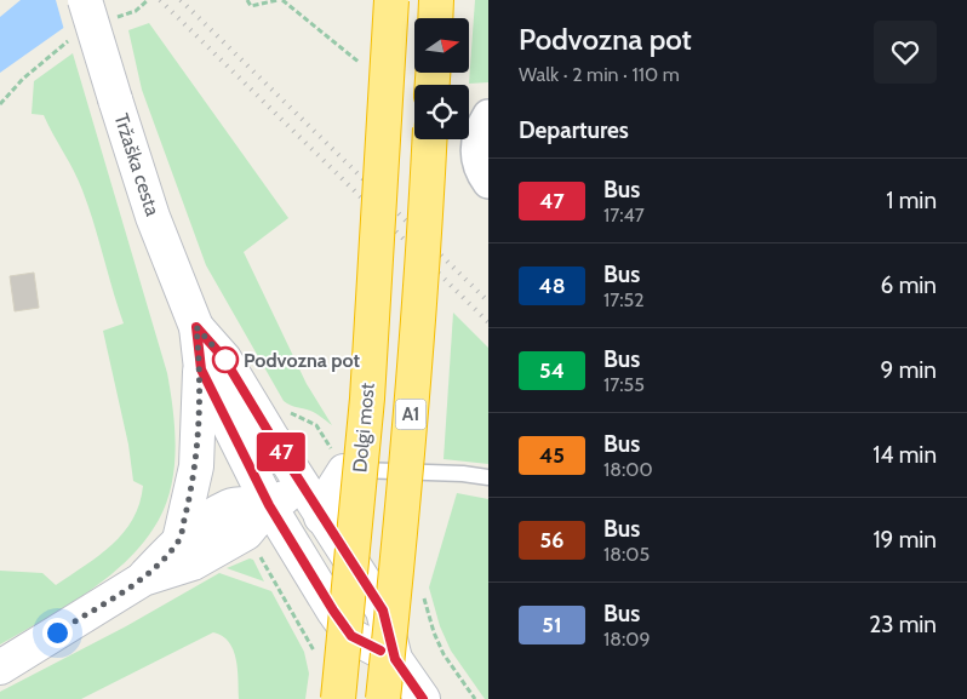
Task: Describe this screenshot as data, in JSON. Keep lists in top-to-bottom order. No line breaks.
{"streets":{"highway":["A1","Dolgi most"],"main road":["Tržaška cesta"]},"places":["Podvozna pot"],"lines":["bus line 47"],"north":"right","page":{"on_map":"47","heading":[["Podvozna pot","Walk · 2 min · 110 m"],"Departures"],"list":[{"mark":"47","name":"Bus","note":"17:47","value":"1 min"},{"mark":"48","name":"Bus","note":"17:52","value":"6 min"},{"mark":"54","name":"Bus","note":"17:55","value":"9 min"},{"mark":"45","name":"Bus","note":"18:00","value":"14 min"},{"mark":"56","name":"Bus","note":"18:05","value":"19 min"},{"mark":"51","name":"Bus","note":"18:09","value":"23 min"}]}}
